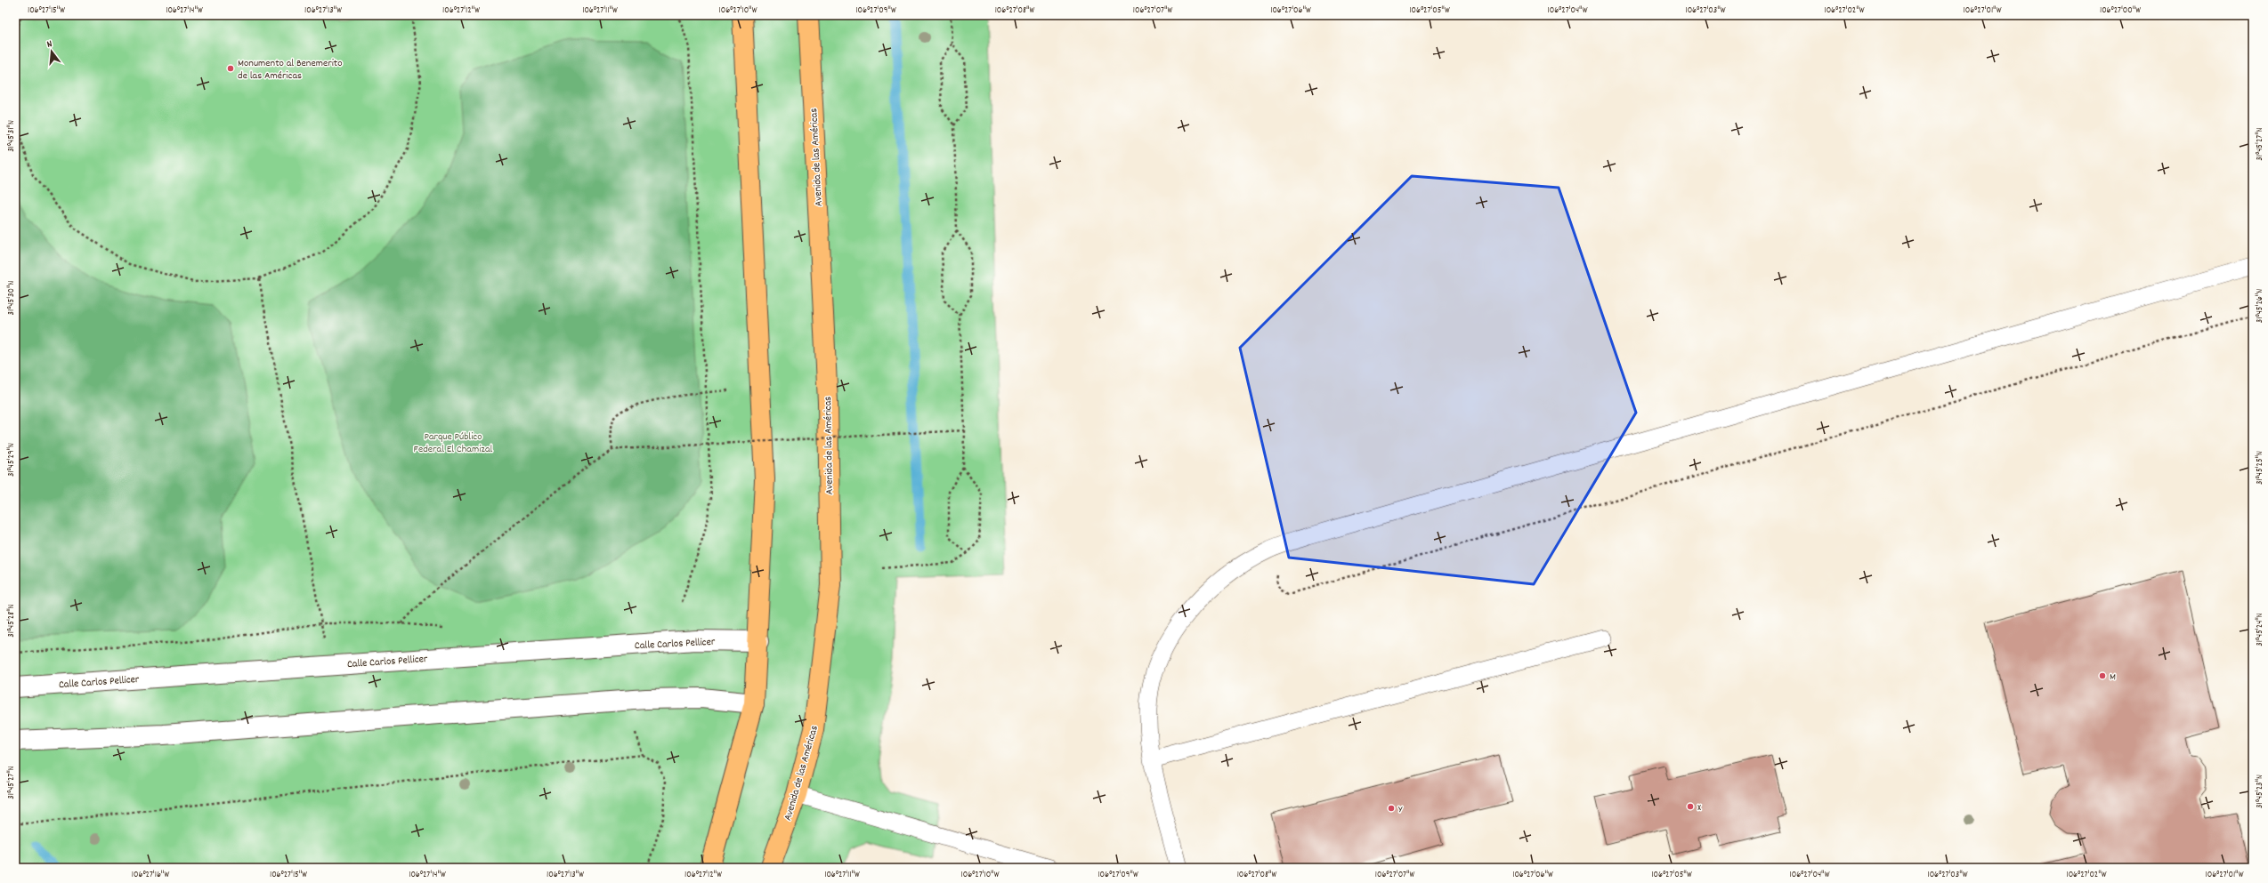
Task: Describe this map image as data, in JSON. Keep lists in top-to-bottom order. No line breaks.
{"streets":{"highway":["Avenida de las Américas"],"street":["Calle Carlos Pellicer"]},"parks":["Parque Público Federal El Chamizal"],"places":["Monumento al Benemerito de las Américas","M","X","Y"],"north":"top","coordinates":["106°27'15\"W","106°27'14\"W","106°27'13\"W","106°27'12\"W","106°27'11\"W","106°27'10\"W","106°27'09\"W","106°27'08\"W","106°27'07\"W","106°27'06\"W","106°27'05\"W","106°27'04\"W","106°27'03\"W","106°27'02\"W","106°27'01\"W","106°27'00\"W","31°45'31\"N","31°45'27\"N","31°45'30\"N","31°45'26\"N","31°45'29\"N","31°45'25\"N","31°45'28\"N","31°45'24\"N","31°45'23\"N","106°27'16\"W"]}
